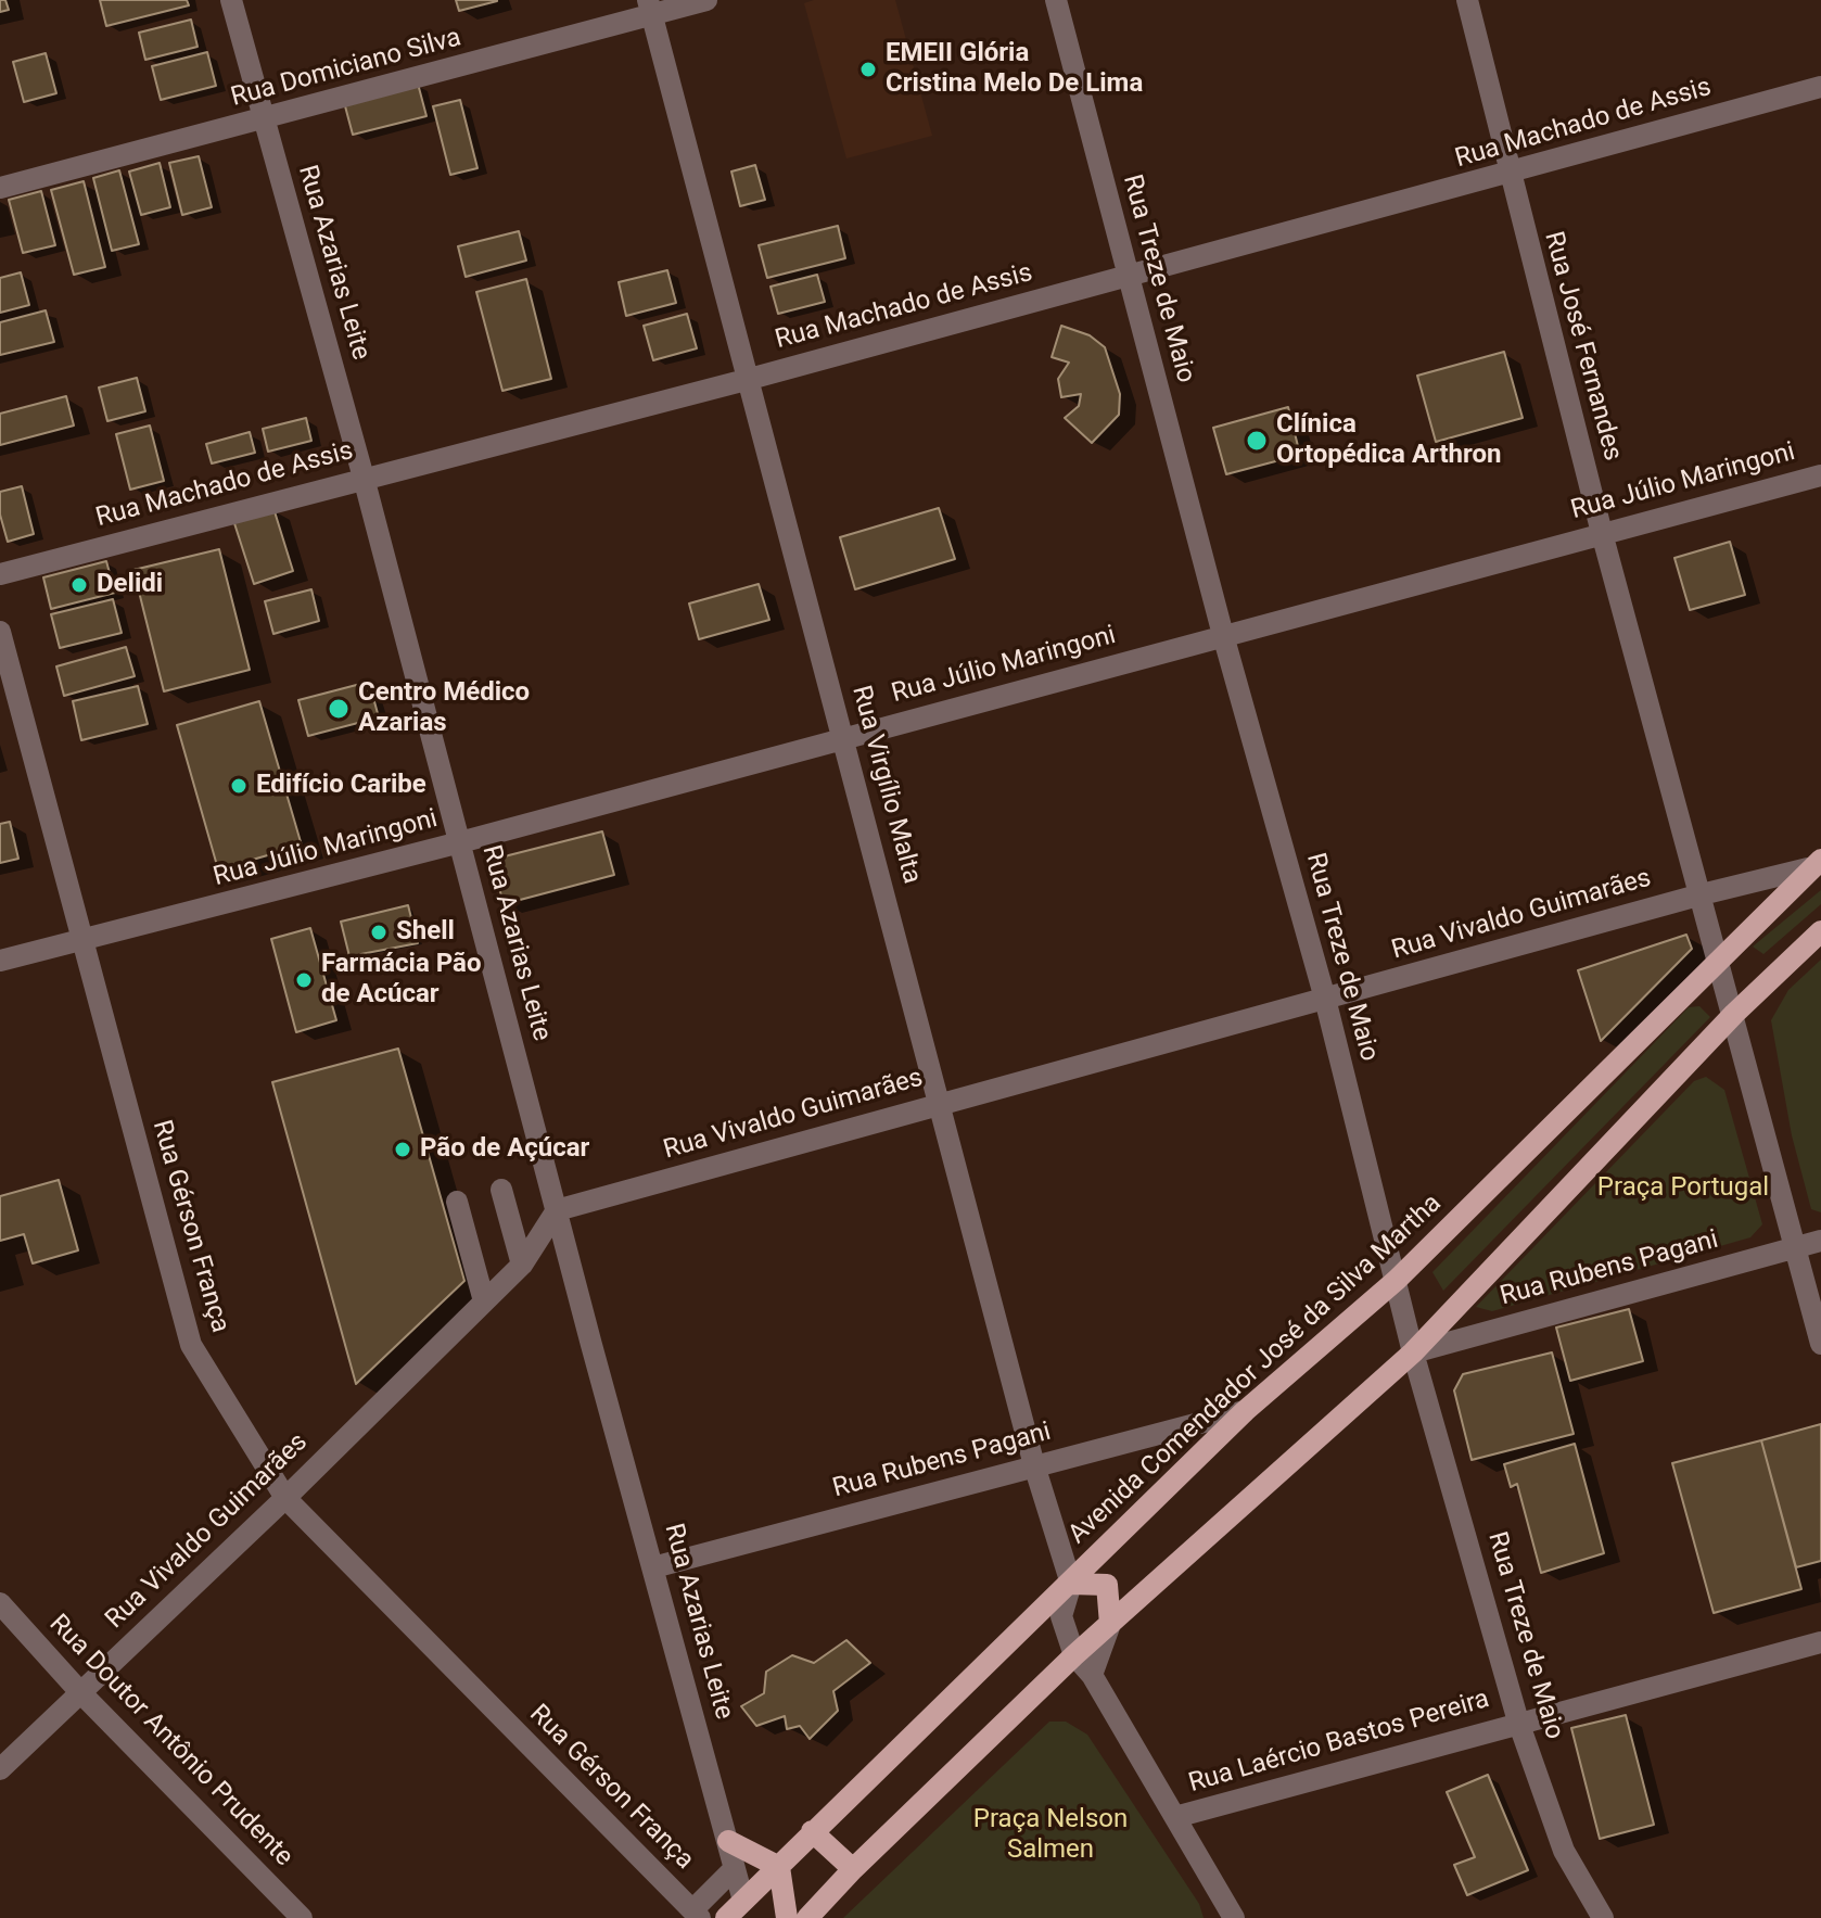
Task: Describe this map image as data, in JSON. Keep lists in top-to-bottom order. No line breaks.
{"streets":{"main road":["Avenida Comendador José da Silva Martha"],"street":["Rua Domiciano Silva","Rua Machado de Assis","Rua Azarias Leite","Rua Treze de Maio","Rua José Fernandes","Rua Júlio Maringoni","Rua Virgílio Malta","Rua Vivaldo Guimarães","Rua Gérson França","Rua Rubens Pagani","Rua Doutor Antônio Prudente","Rua Laércio Bastos Pereira"]},"crossings":[["Rua Domiciano Silva","Rua Azarias Leite"],["Rua Domiciano Silva","Rua Virgílio Malta"],["Rua Machado de Assis","Rua Azarias Leite"],["Rua Machado de Assis","Rua Treze de Maio"],["Rua Machado de Assis","Rua José Fernandes"],["Rua Machado de Assis","Rua Virgílio Malta"],["Rua Azarias Leite","Rua Júlio Maringoni"],["Rua Azarias Leite","Rua Vivaldo Guimarães"],["Rua Azarias Leite","Rua Rubens Pagani"],["Rua Azarias Leite","Avenida Comendador José da Silva Martha"],["Rua Treze de Maio","Rua Júlio Maringoni"],["Rua Treze de Maio","Rua Vivaldo Guimarães"],["Rua Treze de Maio","Rua Rubens Pagani"],["Rua Treze de Maio","Avenida Comendador José da Silva Martha"],["Rua Treze de Maio","Rua Laércio Bastos Pereira"],["Rua José Fernandes","Rua Júlio Maringoni"],["Rua José Fernandes","Rua Vivaldo Guimarães"],["Rua José Fernandes","Avenida Comendador José da Silva Martha"],["Rua Júlio Maringoni","Rua Virgílio Malta"],["Rua Júlio Maringoni","Rua Gérson França"],["Rua Virgílio Malta","Rua Vivaldo Guimarães"],["Rua Virgílio Malta","Rua Rubens Pagani"],["Rua Virgílio Malta","Avenida Comendador José da Silva Martha"],["Rua Vivaldo Guimarães","Rua Gérson França"],["Rua Vivaldo Guimarães","Avenida Comendador José da Silva Martha"],["Rua Vivaldo Guimarães","Rua Doutor Antônio Prudente"],["Rua Rubens Pagani","Avenida Comendador José da Silva Martha"]],"parks":["Praça Portugal","Praça Nelson Salmen"],"places":["EMEII Glória Cristina Melo De Lima","Clínica Ortopédica Arthron","Delidi","Centro Médico Azarias","Edifício Caribe","Shell","Farmácia Pão de Acúcar","Pão de Açúcar"]}
